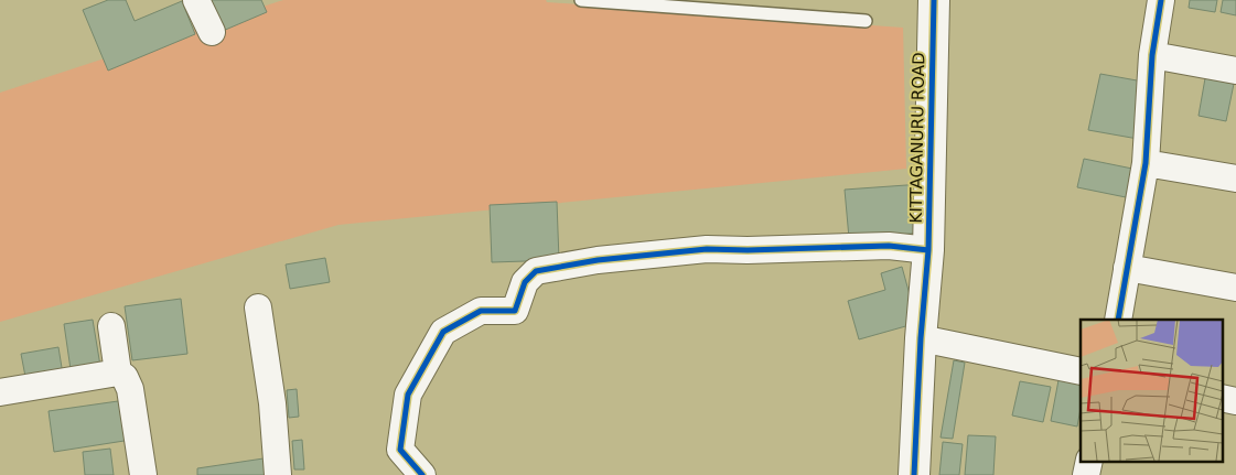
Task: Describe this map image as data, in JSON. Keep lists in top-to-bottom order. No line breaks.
{"streets":{"street":["KITTAGANURU ROAD"]}}
